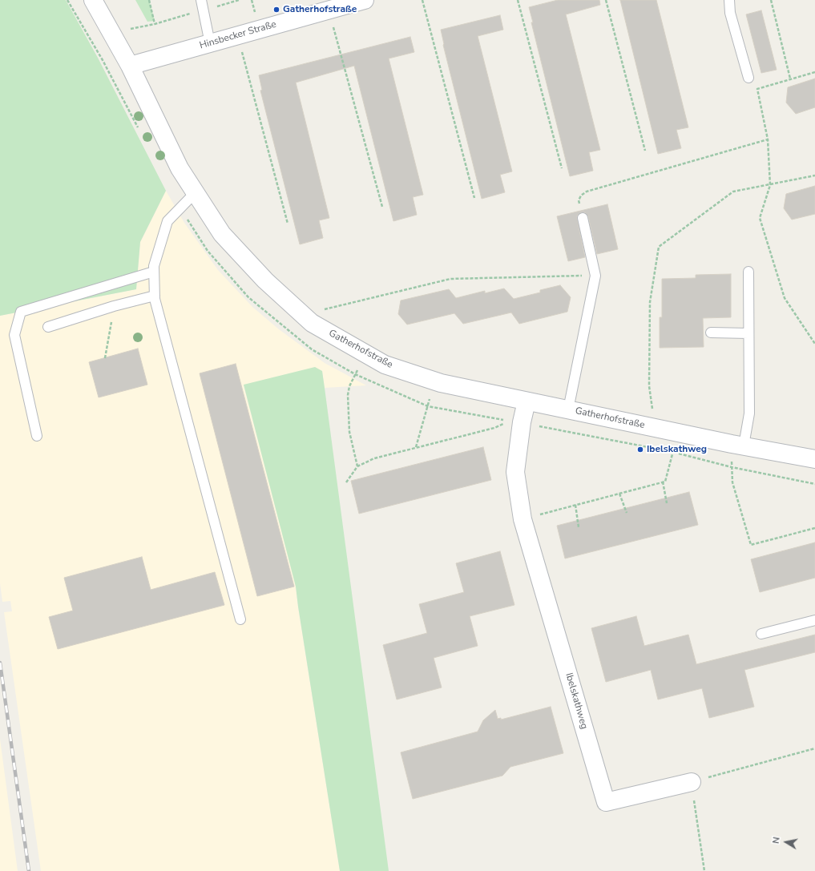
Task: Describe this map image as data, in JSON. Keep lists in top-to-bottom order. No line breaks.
{"streets":{"street":["Hinsbecker Straße","Gatherhofstraße","Ibelskathweg"]},"crossings":[["Hinsbecker Straße","Gatherhofstraße"],["Gatherhofstraße","Ibelskathweg"]],"places":["Gatherhofstraße","Ibelskathweg"],"north":"left"}
